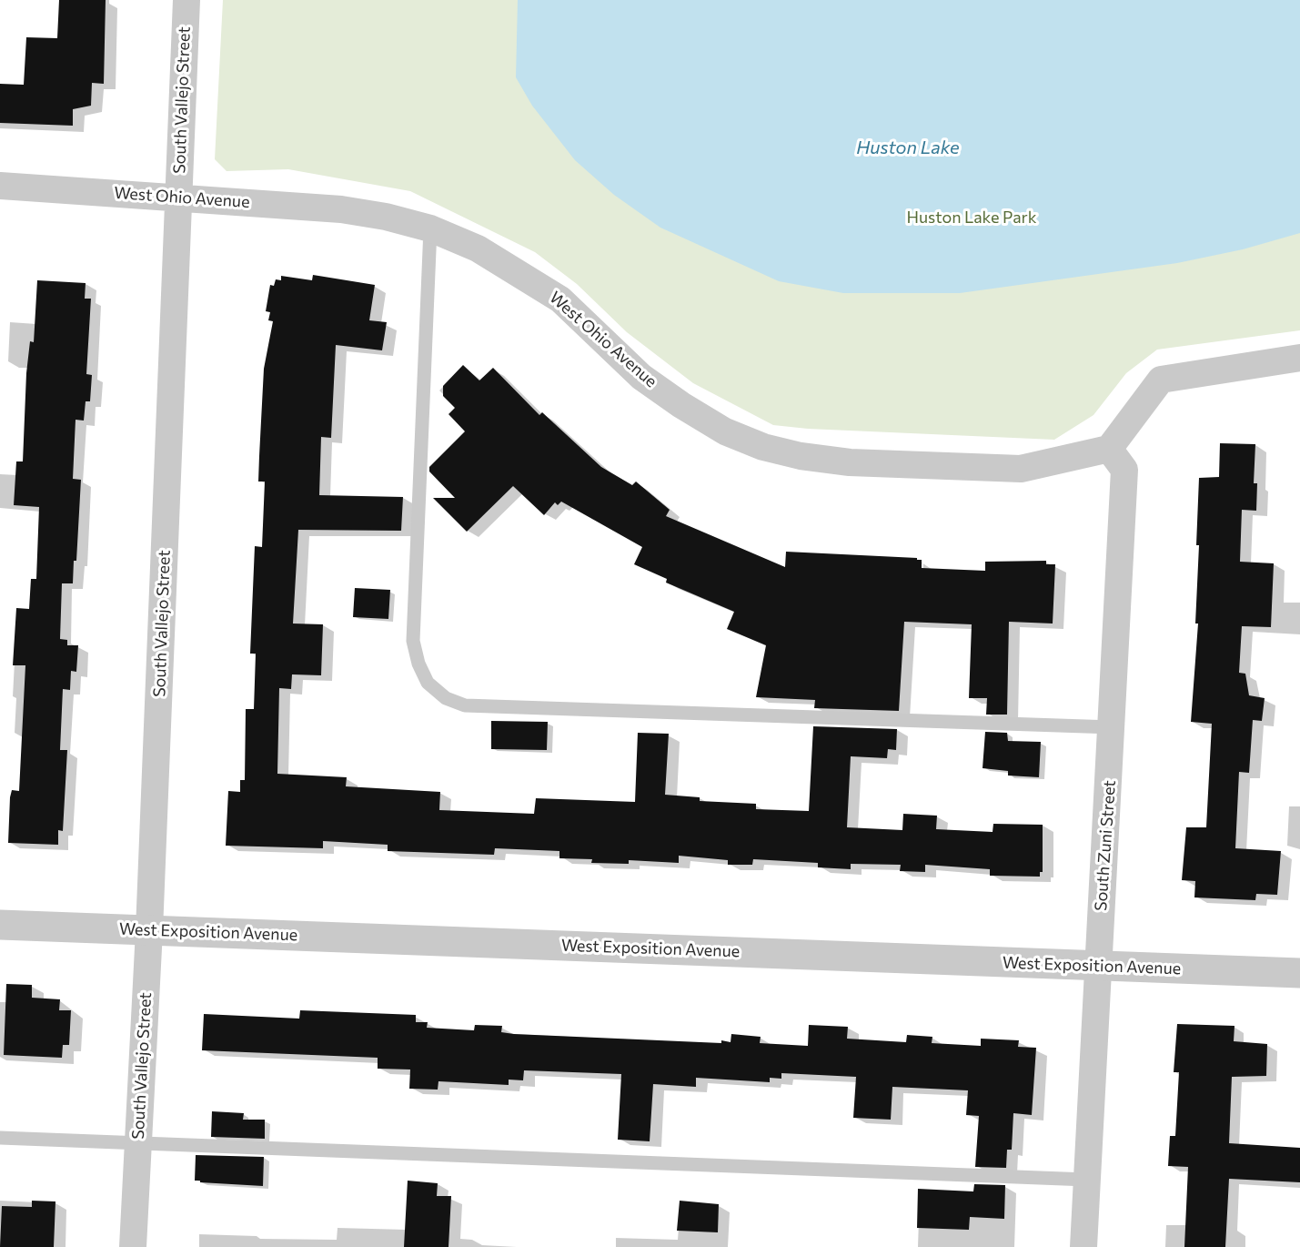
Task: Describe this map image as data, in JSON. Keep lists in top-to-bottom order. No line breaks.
{"streets":{"street":["South Vallejo Street","West Ohio Avenue","South Zuni Street","West Exposition Avenue"]},"crossings":[["South Vallejo Street","West Ohio Avenue"],["South Vallejo Street","West Exposition Avenue"],["West Ohio Avenue","South Zuni Street"],["South Zuni Street","West Exposition Avenue"]],"water":["Huston Lake"],"parks":["Huston Lake Park"]}
